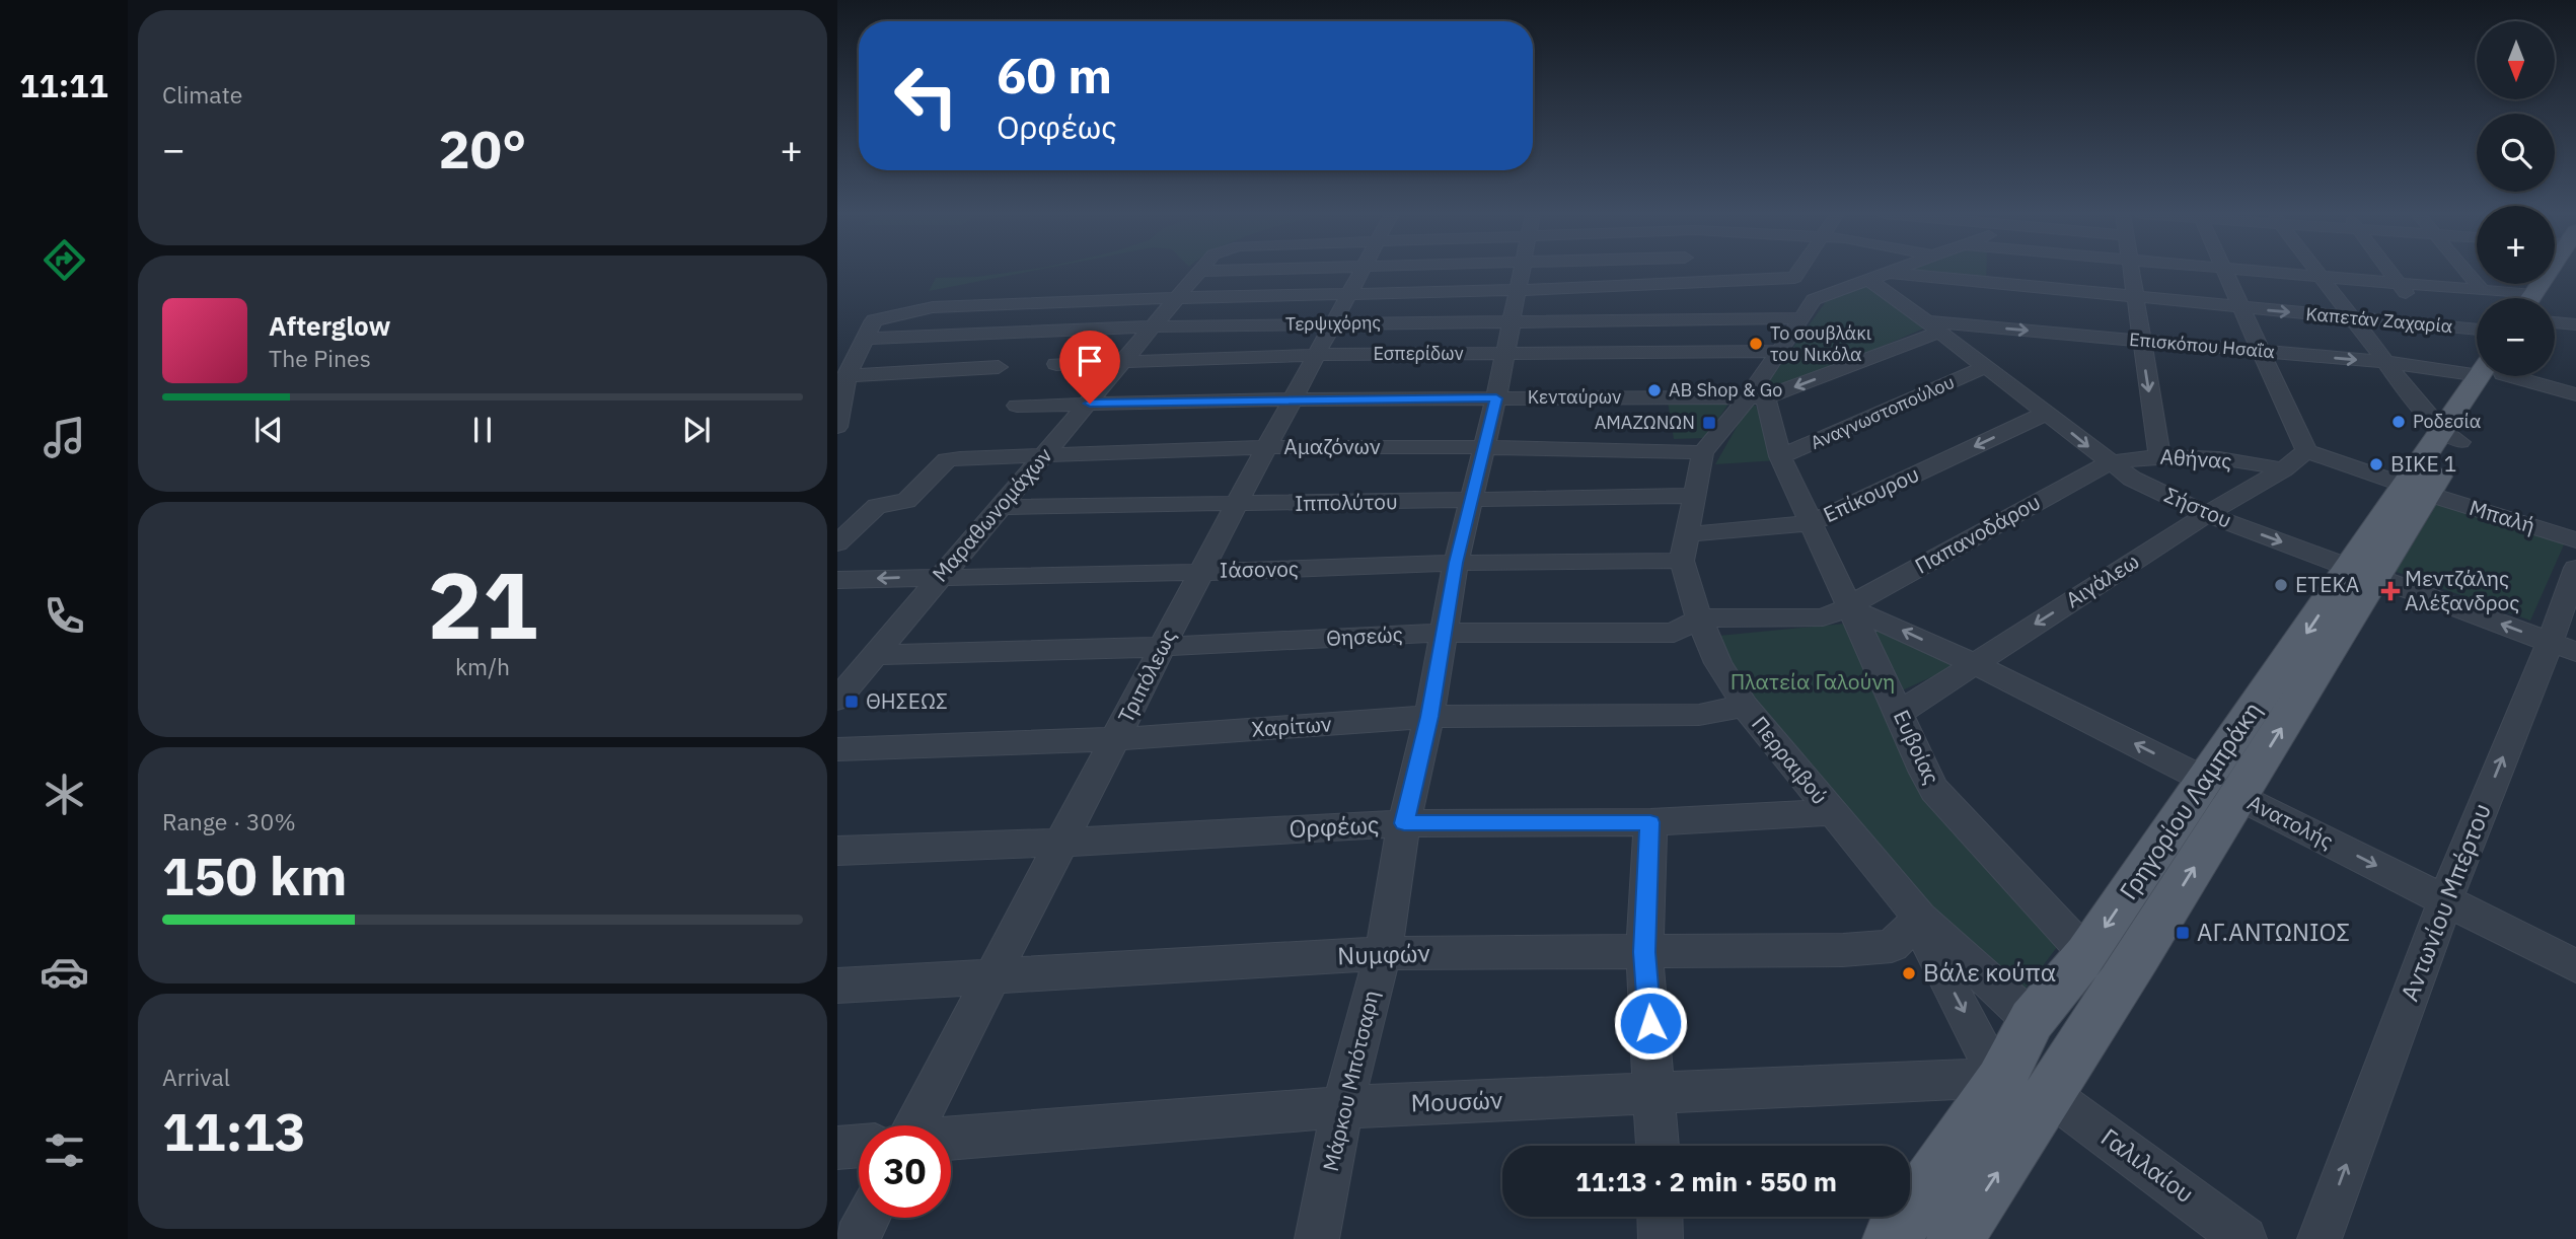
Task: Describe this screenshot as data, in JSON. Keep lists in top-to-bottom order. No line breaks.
{"streets":{"main road":["Γρηγορίου Λαμπράκη"],"street":["Καπετάν Ζαχαρία","Τερψιχόρης","Επισκόπου Ησαΐα","Εσπερίδων","Κενταύρων","Αναγνωστοπούλου","Αμαζόνων","Αθήνας","Επίκουρου","Ιππολύτου","Σήστου","Μαραθωνομάχων","Μπαλή","Παπανοδάρου","Ιάσονος","Αιγάλεω","Θησεώς","Τριπόλεως","Χαρίτων","Ευβοίας","Περραιβού","Ανατολής","Ορφέως","Αντωνίου Μπέρτου","Νυμφών","Μάρκου Μπότσαρη","Μουσών","Γαλιλαίου"]},"crossings":[["Τερψιχόρης","Μαραθωνομάχων"],["Τερψιχόρης","Τριπόλεως"],["Τερψιχόρης","Περραιβού"],["Τερψιχόρης","Μάρκου Μπότσαρη"],["Επισκόπου Ησαΐα","Σήστου"],["Εσπερίδων","Μαραθωνομάχων"],["Εσπερίδων","Τριπόλεως"],["Εσπερίδων","Περραιβού"],["Εσπερίδων","Μάρκου Μπότσαρη"],["Κενταύρων","Μαραθωνομάχων"],["Κενταύρων","Τριπόλεως"],["Κενταύρων","Ευβοίας"],["Κενταύρων","Περραιβού"],["Κενταύρων","Μάρκου Μπότσαρη"],["Αναγνωστοπούλου","Σήστου"],["Αναγνωστοπούλου","Ευβοίας"],["Αμαζόνων","Μαραθωνομάχων"],["Αμαζόνων","Τριπόλεως"],["Αμαζόνων","Περραιβού"],["Αμαζόνων","Μάρκου Μπότσαρη"],["Αθήνας","Σήστου"],["Αθήνας","Παπανοδάρου"],["Αθήνας","Αιγάλεω"],["Επίκουρου","Σήστου"],["Επίκουρου","Ευβοίας"],["Επίκουρου","Περραιβού"],["Ιππολύτου","Μαραθωνομάχων"],["Ιππολύτου","Τριπόλεως"],["Ιππολύτου","Περραιβού"],["Ιππολύτου","Μάρκου Μπότσαρη"],["Σήστου","Παπανοδάρου"],["Σήστου","Αιγάλεω"],["Σήστου","Γρηγορίου Λαμπράκη"],["Σήστου","Αντωνίου Μπέρτου"],["Μαραθωνομάχων","Ιάσονος"],["Μαραθωνομάχων","Θησεώς"],["Μπαλή","Αιγάλεω"],["Μπαλή","Γρηγορίου Λαμπράκη"],["Παπανοδάρου","Θησεώς"],["Παπανοδάρου","Ευβοίας"],["Παπανοδάρου","Ανατολής"],["Ιάσονος","Τριπόλεως"],["Ιάσονος","Περραιβού"],["Ιάσονος","Μάρκου Μπότσαρη"],["Αιγάλεω","Ευβοίας"],["Αιγάλεω","Ανατολής"],["Θησεώς","Τριπόλεως"],["Θησεώς","Ευβοίας"],["Θησεώς","Περραιβού"],["Θησεώς","Ανατολής"],["Θησεώς","Μάρκου Μπότσαρη"],["Τριπόλεως","Χαρίτων"],["Τριπόλεως","Ορφέως"],["Τριπόλεως","Νυμφών"],["Χαρίτων","Περραιβού"],["Χαρίτων","Μάρκου Μπότσαρη"],["Ευβοίας","Περραιβού"],["Ευβοίας","Γρηγορίου Λαμπράκη"],["Ευβοίας","Ανατολής"],["Περραιβού","Γρηγορίου Λαμπράκη"],["Περραιβού","Ορφέως"],["Περραιβού","Νυμφών"],["Περραιβού","Μουσών"],["Περραιβού","Γαλιλαίου"],["Γρηγορίου Λαμπράκη","Ανατολής"],["Γρηγορίου Λαμπράκη","Μουσών"],["Γρηγορίου Λαμπράκη","Γαλιλαίου"],["Ανατολής","Αντωνίου Μπέρτου"],["Ορφέως","Μάρκου Μπότσαρη"],["Νυμφών","Μάρκου Μπότσαρη"],["Μάρκου Μπότσαρη","Μουσών"],["Μουσών","Γαλιλαίου"]],"one_way":["Αιγάλεω","Αντωνίου Μπέρτου"],"parks":["Πλατεία Γαλούνη"],"places":{"other":["Το σουβλάκι του Νικόλα","AB Shop & Go","Ροδεσία","BIKE 1","ΕΤΕΚΑ","Βάλε κούπα"],"transit":["ΑΜΑΖΩΝΩΝ","ΘΗΣΕΩΣ","ΑΓ.ΑΝΤΩΝΙΟΣ"],"health":["Μεντζάλης Αλέξανδρος"]},"north":"bottom","page":{"tabs":"11:11","tile":["Climate",["21","km/h"],["Range · 30%","150 km"],["Arrival","11:13"]],"map_buttons":["+","−"],"turn":["60 m","Ορφέως"],"heat":["−","20°","+"],"song":["Afterglow","The Pines"],"limit":"30","trip":"11:13 · 2 min · 550 m"}}
